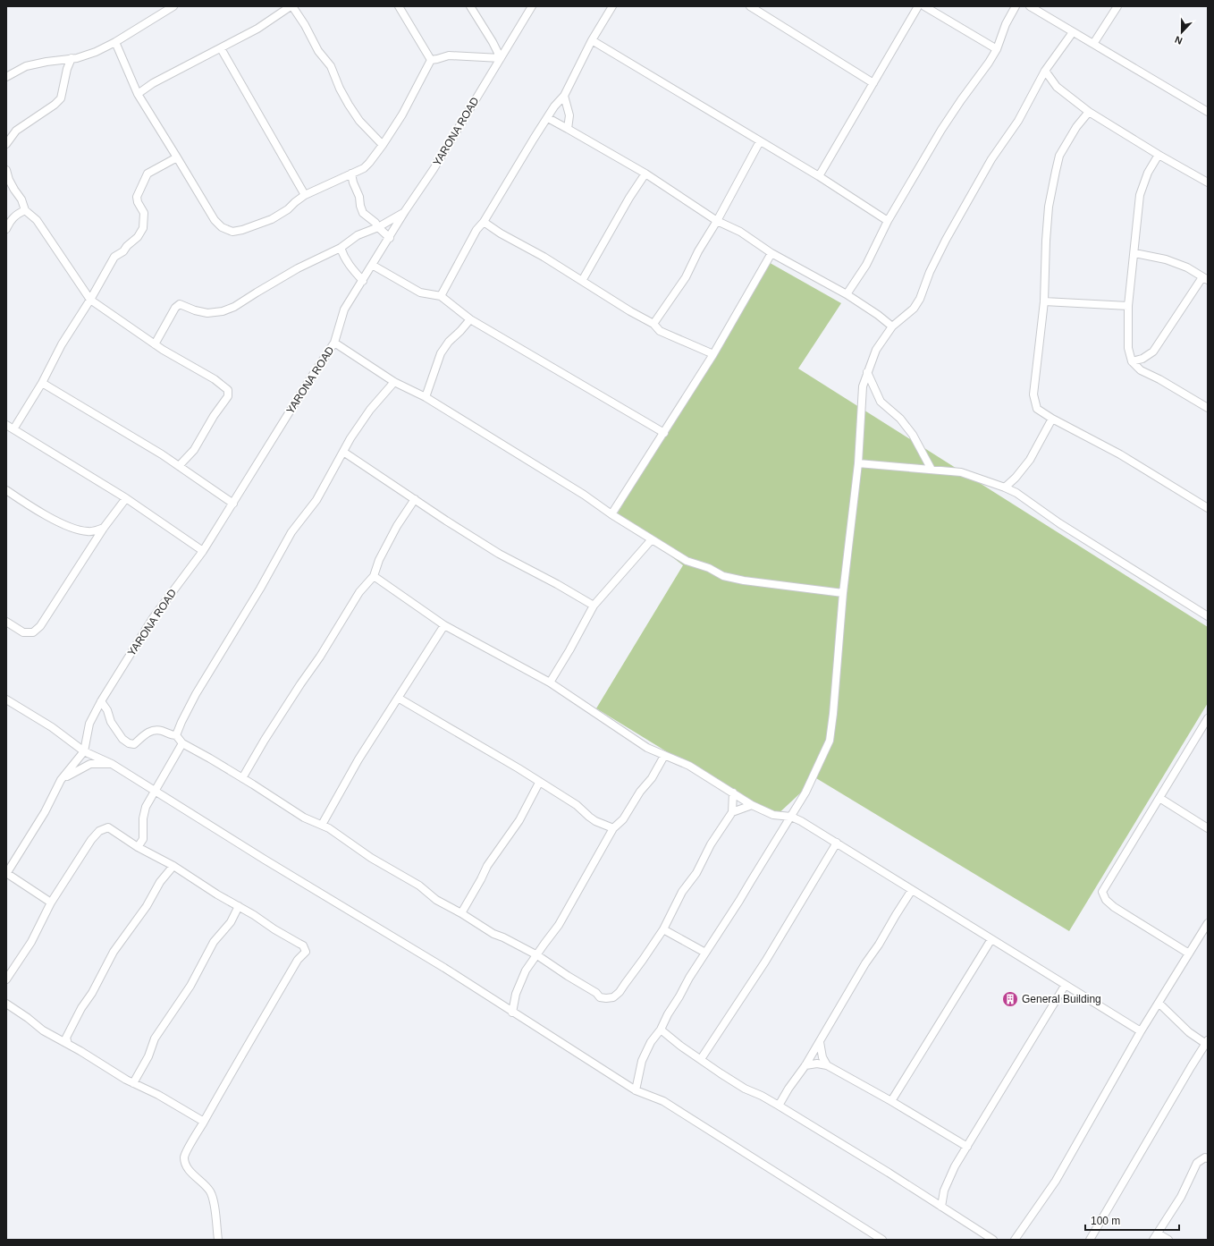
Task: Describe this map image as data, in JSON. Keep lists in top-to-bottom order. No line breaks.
{"streets":{"street":["YARONA ROAD"]},"places":{"building":["General Building"]},"scale_bar":"100 m","north":"bottom"}
